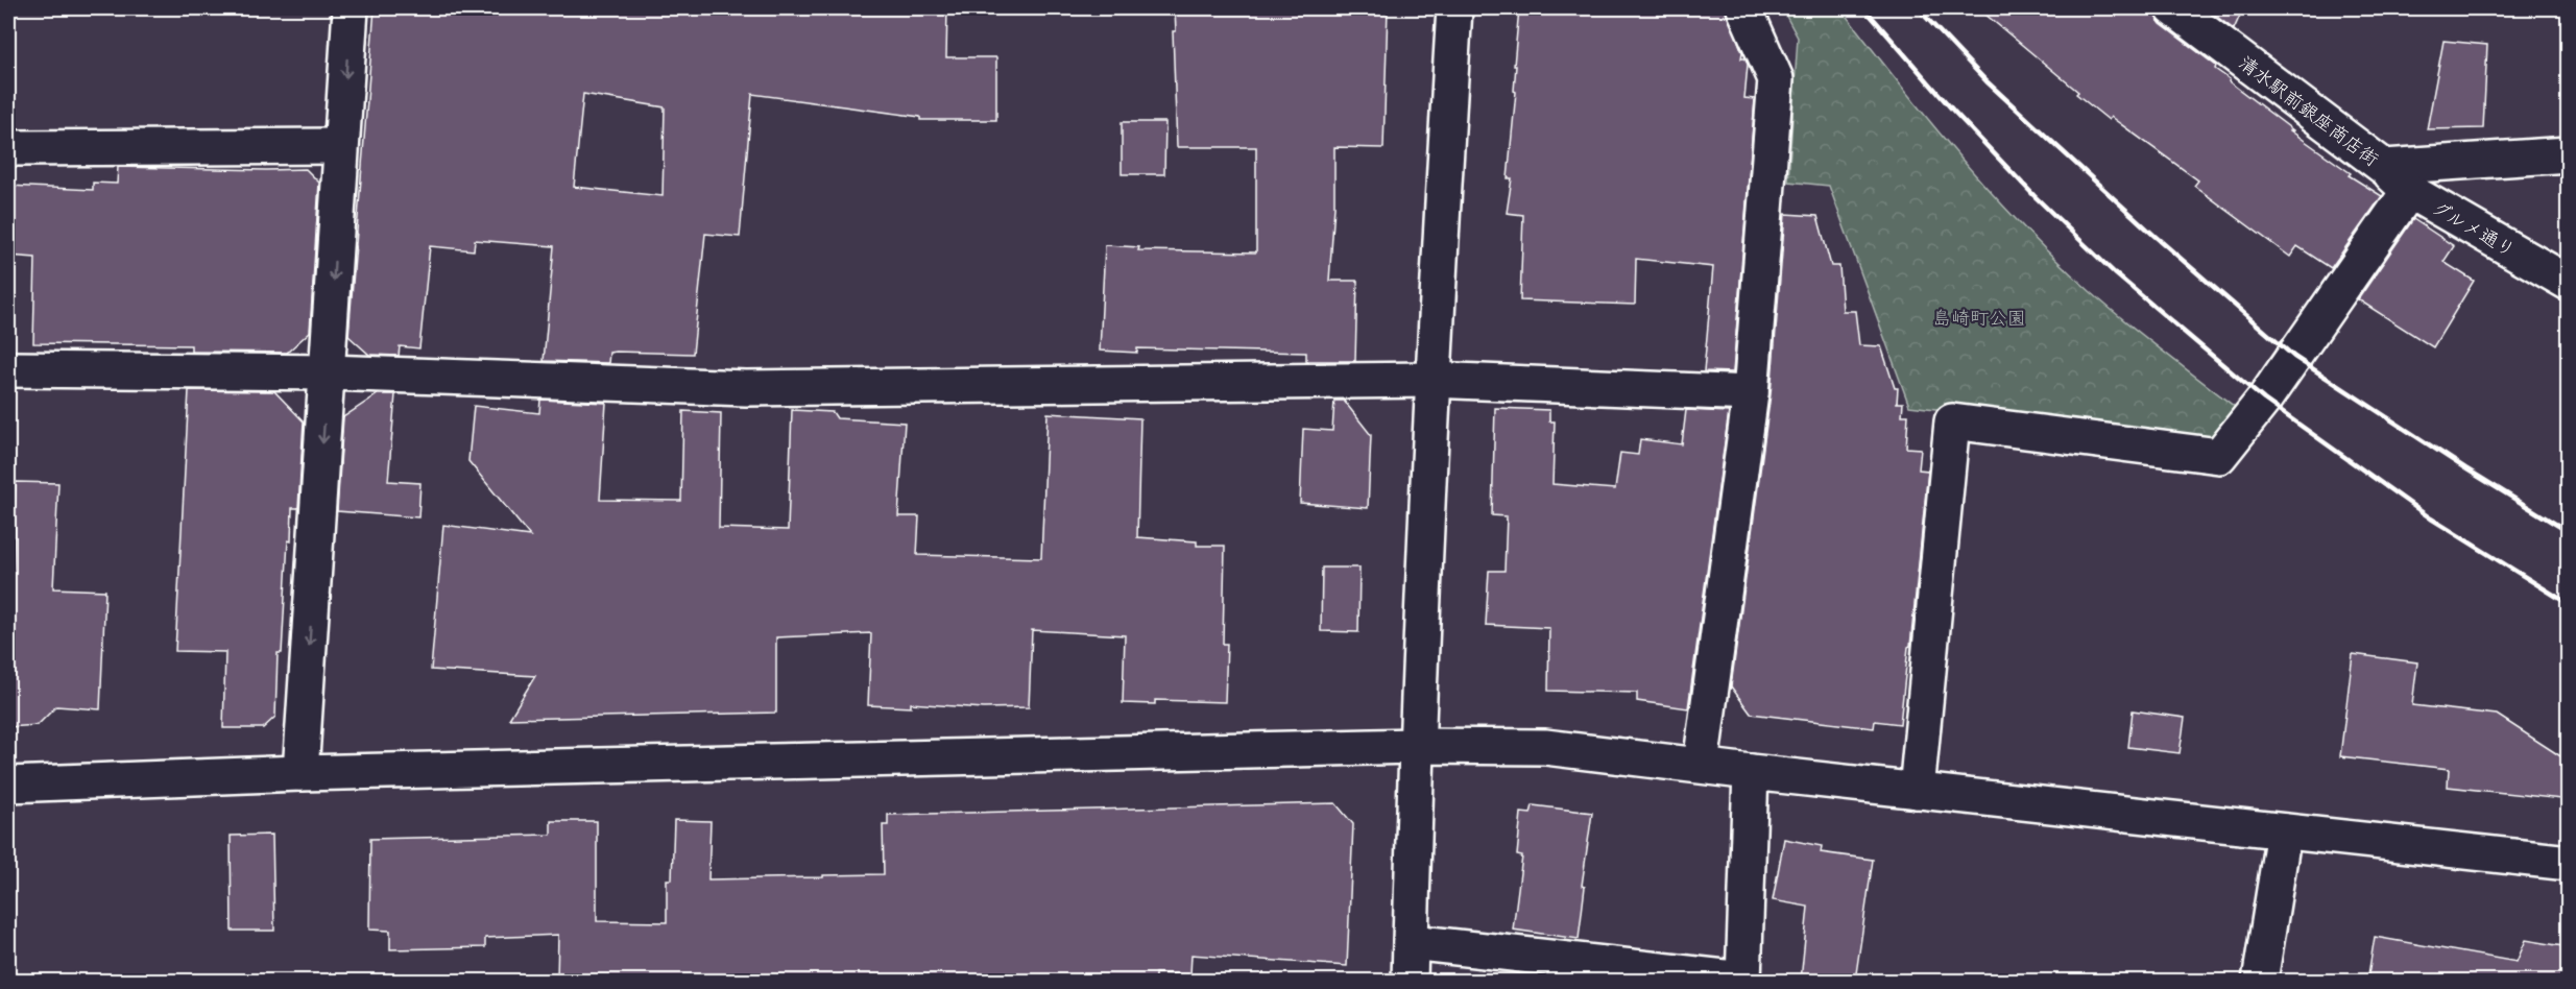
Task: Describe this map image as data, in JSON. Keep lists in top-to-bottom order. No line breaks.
{"streets":{"street":["清水駅前銀座商店街","グルメ通り"]},"crossings":[["清水駅前銀座商店街","グルメ通り"]],"parks":["島崎町公園"]}
